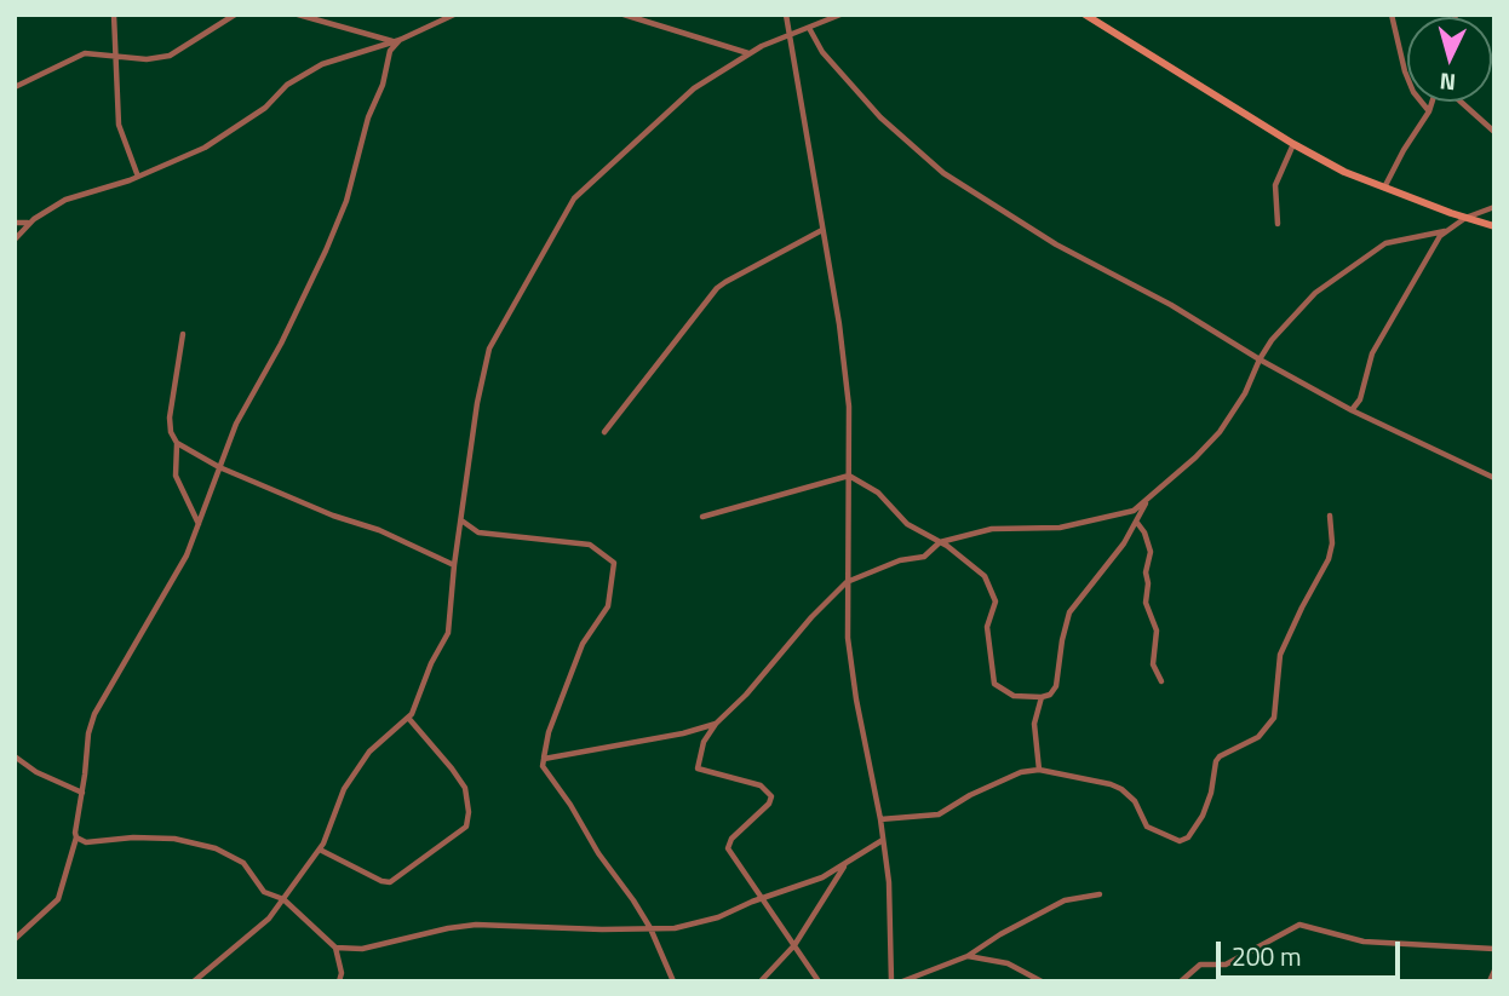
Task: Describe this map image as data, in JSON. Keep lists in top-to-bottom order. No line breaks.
{"scale_bar":"200 m","north":"bottom"}
